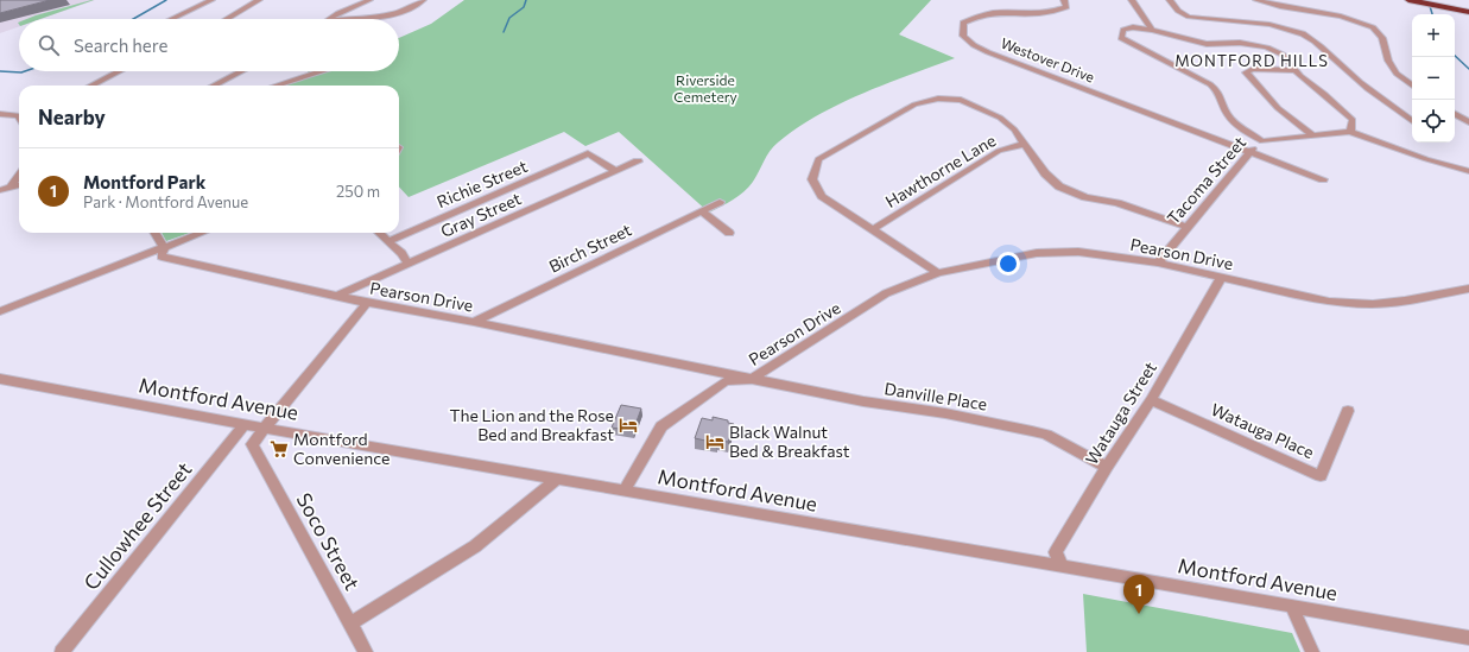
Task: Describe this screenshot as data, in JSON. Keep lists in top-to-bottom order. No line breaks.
{"streets":{"street":["Westover Drive","Hawthorne Lane","Tacoma Street","Richie Street","Gray Street","Birch Street","Pearson Drive","Danville Place","Montford Avenue","Watauga Street","Watauga Place","Cullowhee Street","Soco Street"]},"crossings":[["Westover Drive","Tacoma Street"],["Tacoma Street","Pearson Drive"],["Richie Street","Gray Street"],["Gray Street","Pearson Drive"],["Birch Street","Pearson Drive"],["Pearson Drive","Danville Place"],["Pearson Drive","Watauga Street"],["Danville Place","Watauga Street"],["Montford Avenue","Watauga Street"],["Montford Avenue","Cullowhee Street"],["Montford Avenue","Soco Street"],["Watauga Street","Watauga Place"]],"districts":["MONTFORD HILLS"],"parks":["Riverside Cemetery"],"places":{"hotel":["The Lion and the Rose Bed and Breakfast","Black Walnut Bed & Breakfast"],"supermarket":["Montford Convenience"]},"page":{"map_buttons":["+","−"],"search":"Search here","heading":"Nearby","list":[{"mark":"1","name":"Montford Park","note":"Park · Montford Avenue","value":"250 m"}],"pins":"1"}}
